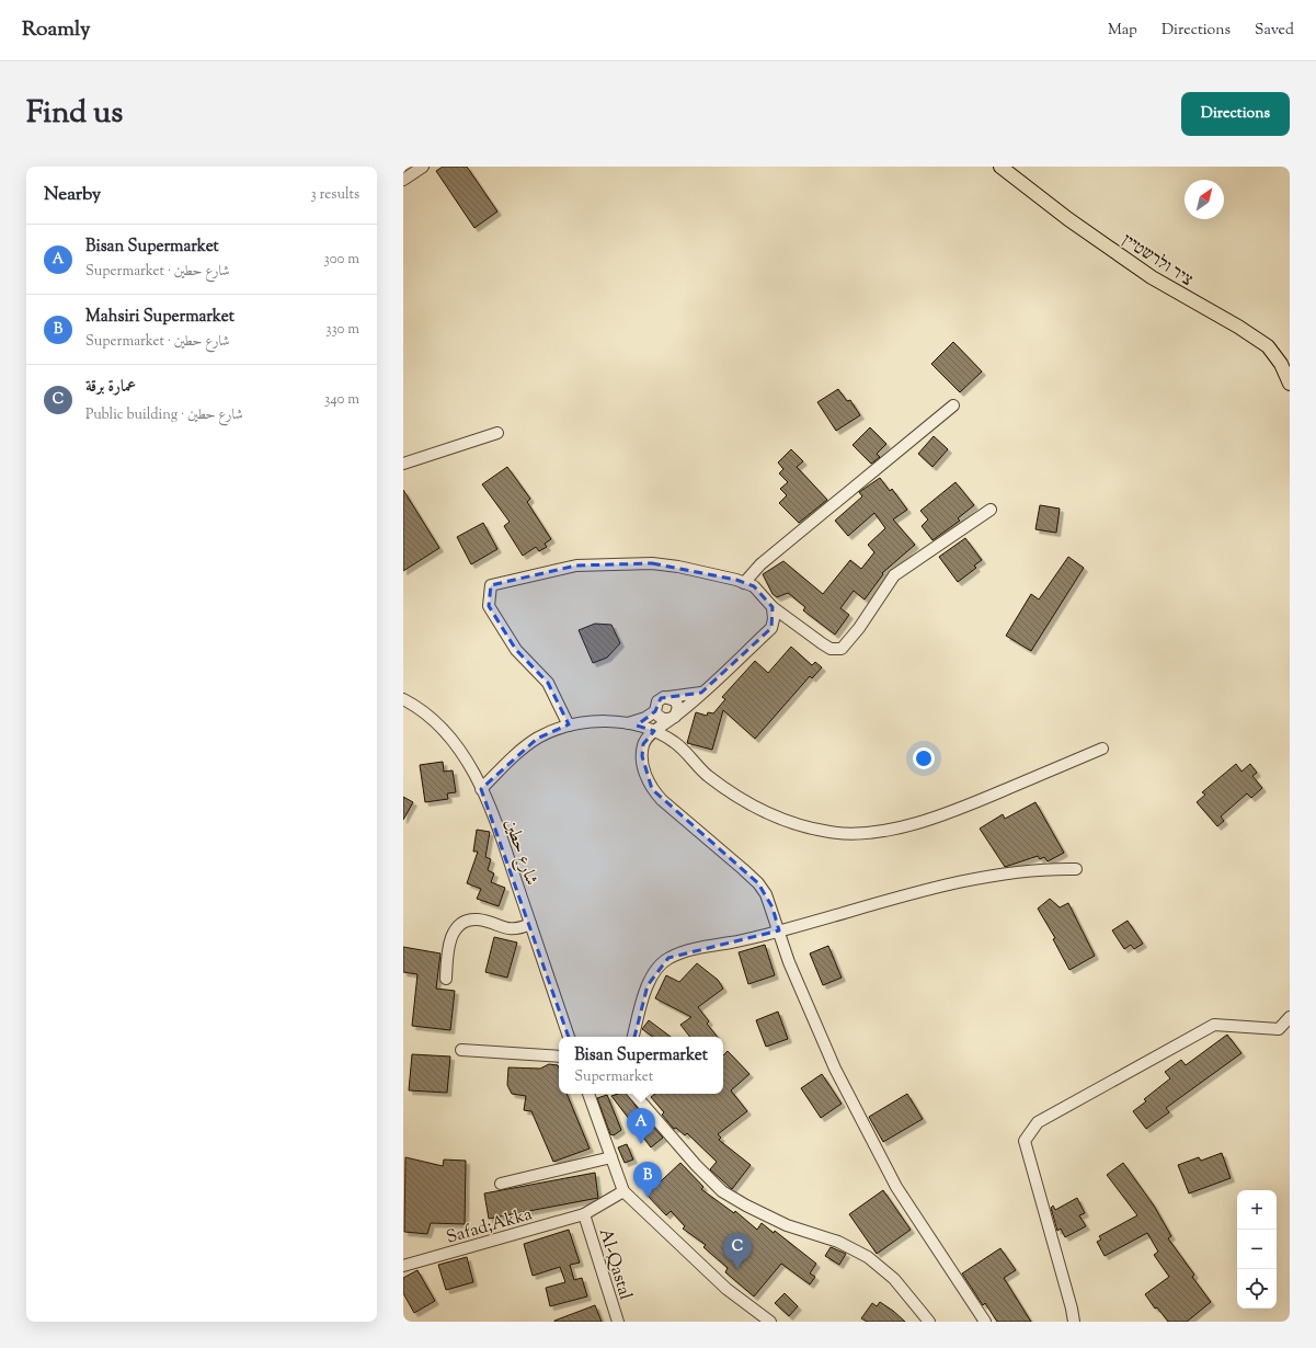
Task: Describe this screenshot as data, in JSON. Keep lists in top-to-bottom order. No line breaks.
{"streets":{"main road":["ציר ולרשטיין"],"street":["شارع حطين","Safad;Akka","Al-Qastal"]},"crossings":[["Safad;Akka","Al-Qastal"]],"north":"top right","page":{"header":"Roamly","nav":["Map","Directions","Saved"],"title":"Find us","buttons":"Directions","heading":["Nearby","3 results"],"list":[{"mark":"A","name":"Bisan Supermarket","note":"Supermarket · شارع حطين","value":"300 m"},{"mark":"B","name":"Mahsiri Supermarket","note":"Supermarket · شارع حطين","value":"330 m"},{"mark":"C","name":"عمارة برقة","note":"Public building · شارع حطين","value":"340 m"}],"popup":["Bisan Supermarket","Supermarket"],"pins":["A","B","C"],"map_buttons":["+","−"]}}
